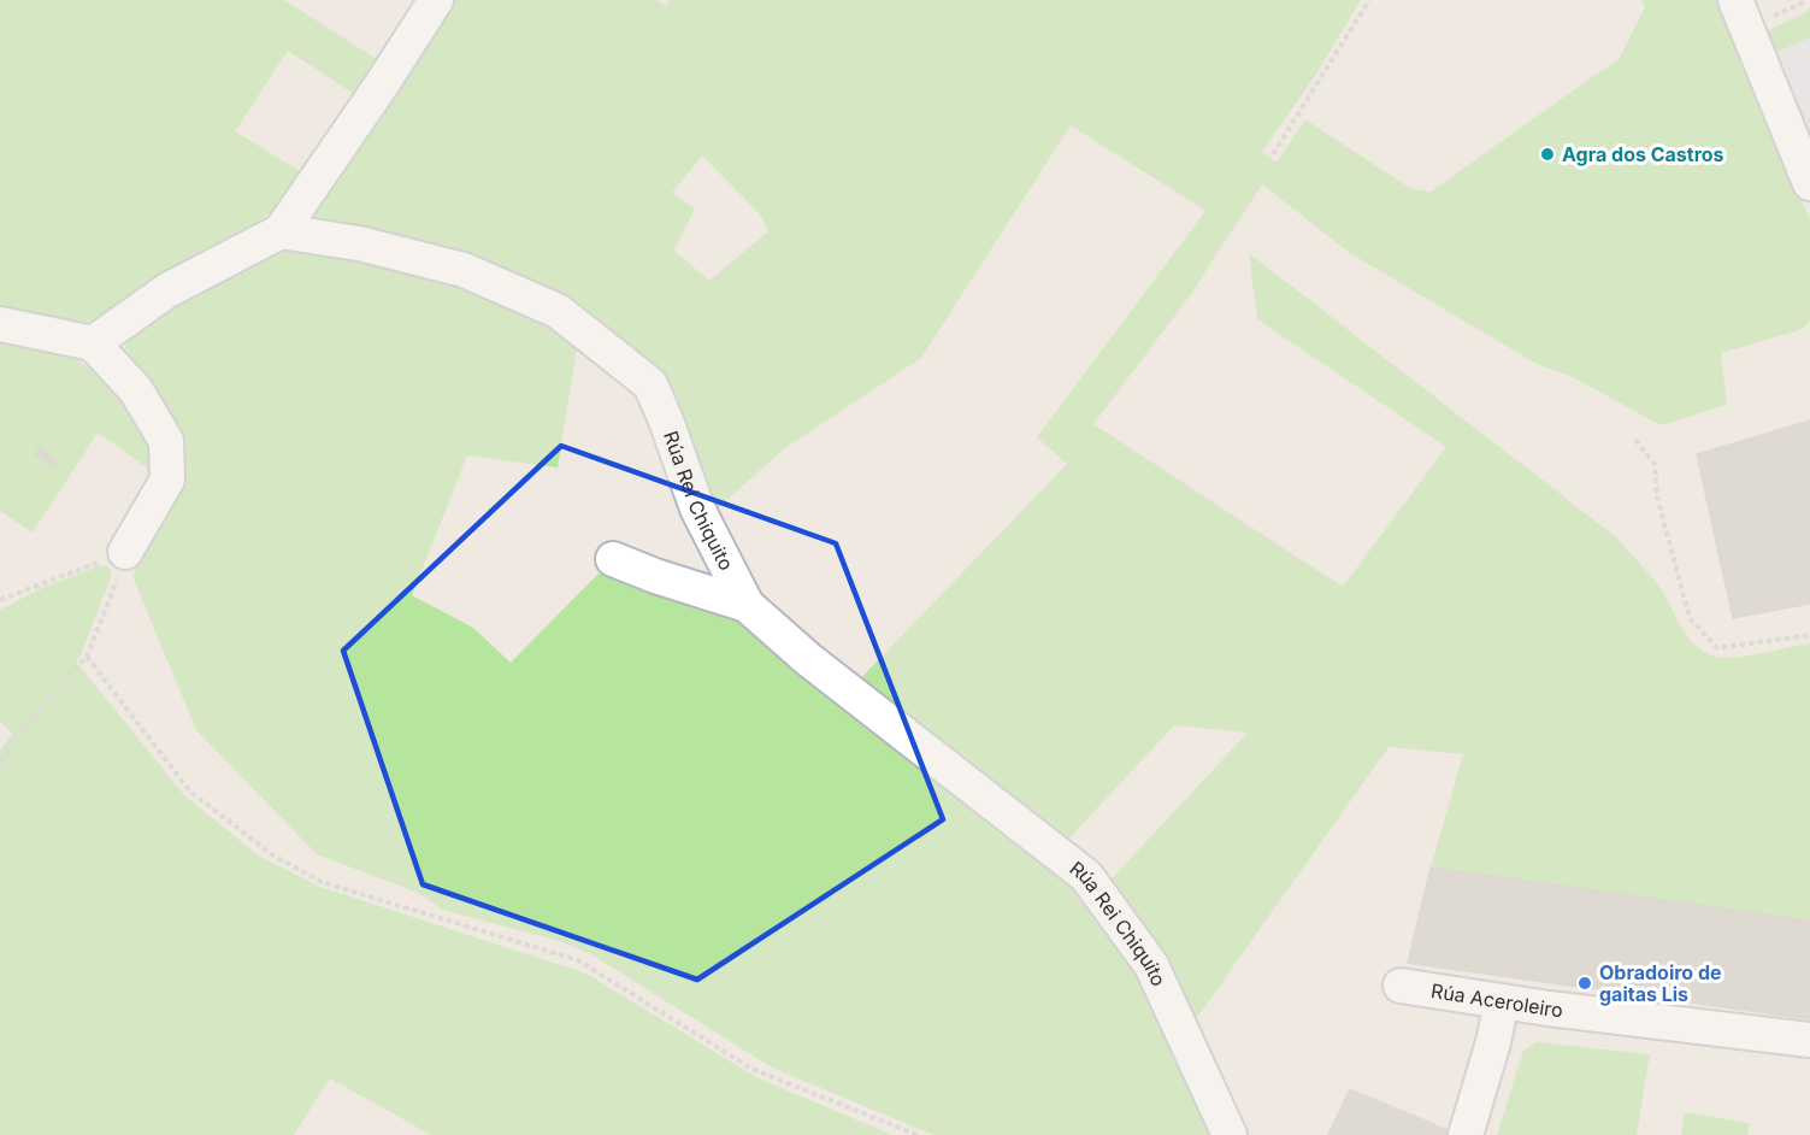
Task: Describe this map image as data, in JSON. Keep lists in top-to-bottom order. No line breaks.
{"streets":{"street":["Rúa Rei Chiquito","Rúa Aceroleiro"]},"places":["Agra dos Castros","Obradoiro de gaitas Lis"]}
